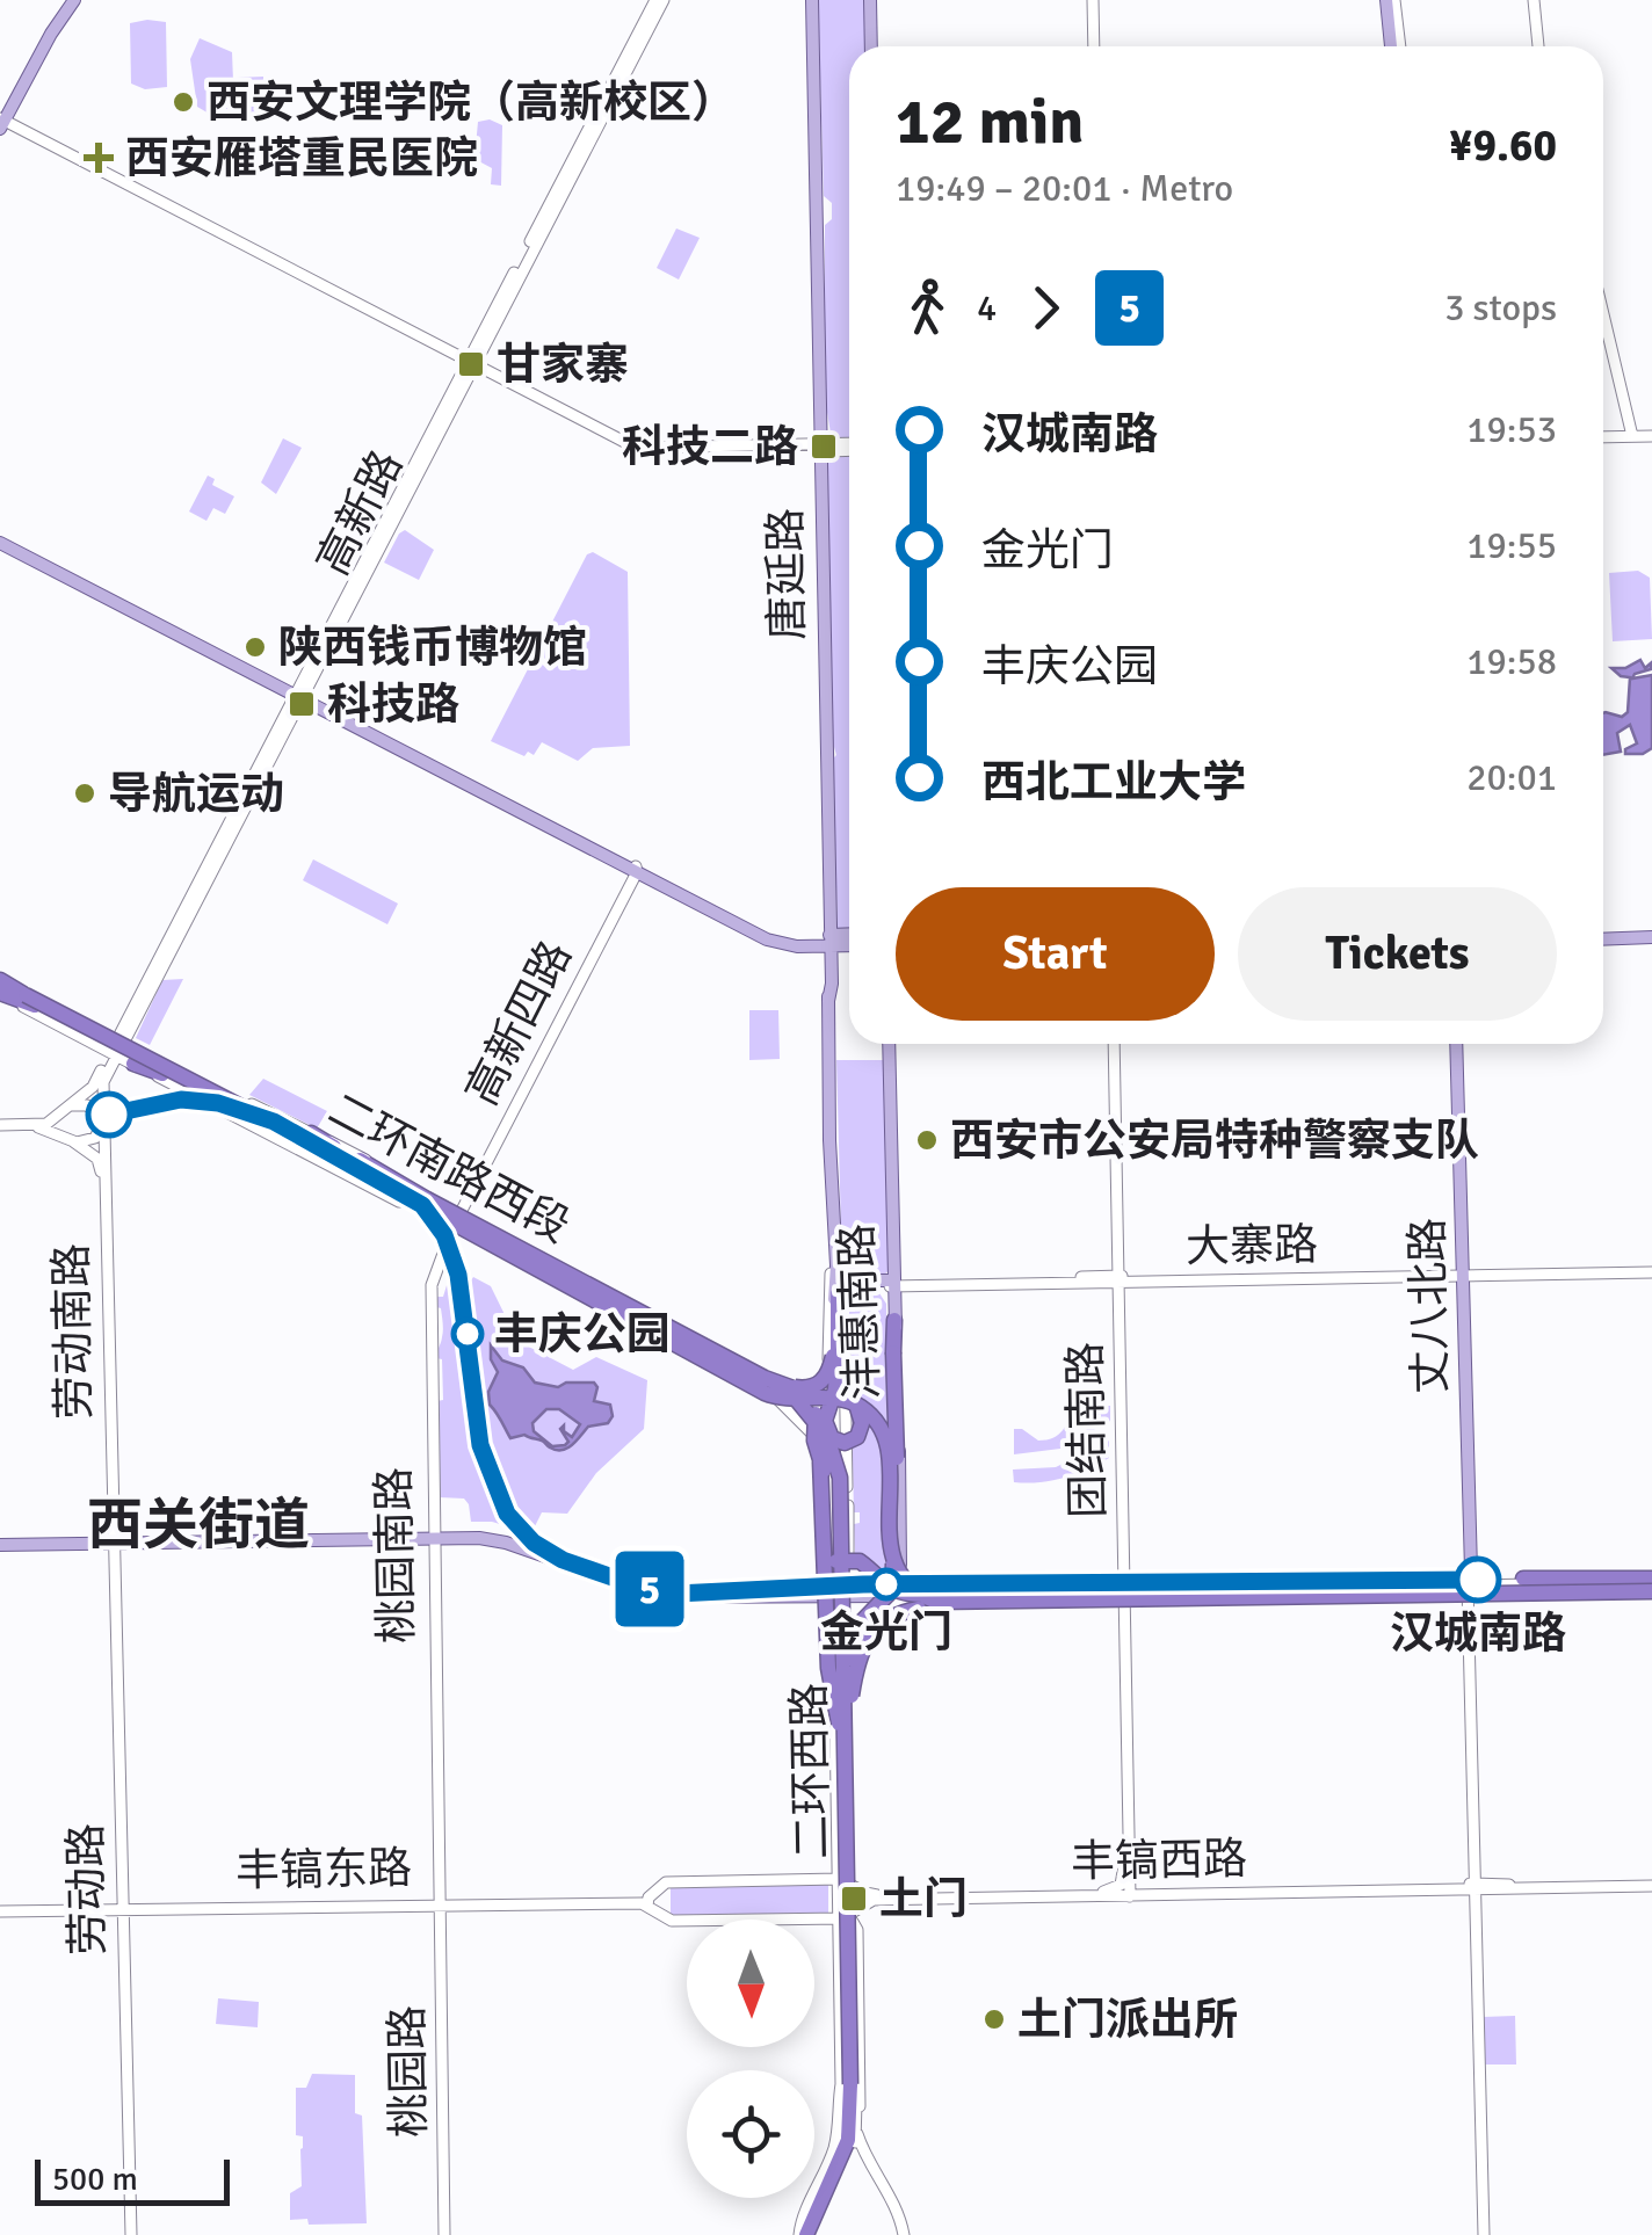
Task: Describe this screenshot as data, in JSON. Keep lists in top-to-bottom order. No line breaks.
{"streets":{"highway":["二环南路西段","二环西路"],"main road":["高新路","唐延路","高新四路","大寨路","丈八北路","沣惠南路","劳动南路","团结南路","桃园南路","丰镐西路","丰镐东路","劳动路","桃园路"]},"crossings":[["高新路","二环南路西段"],["高新路","劳动南路"],["唐延路","二环南路西段"],["唐延路","沣惠南路"],["高新四路","二环南路西段"],["高新四路","桃园南路"],["二环南路西段","沣惠南路"],["二环南路西段","劳动南路"],["二环南路西段","桃园南路"],["二环南路西段","二环西路"],["大寨路","丈八北路"],["大寨路","沣惠南路"],["大寨路","团结南路"],["沣惠南路","丰镐西路"],["沣惠南路","丰镐东路"],["劳动南路","劳动路"],["团结南路","丰镐西路"],["桃园南路","丰镐东路"],["桃园南路","桃园路"],["丰镐西路","丰镐东路"],["丰镐东路","劳动路"],["丰镐东路","桃园路"]],"districts":["西关街道"],"places":{"other":["西安文理学院（高新校区）","陕西钱币博物馆","导航运动","西安市公安局特种警察支队","丰庆公园","汉城南路","金光门","土门派出所"],"health":["西安雁塔重民医院"],"transit":["甘家寨","科技二路","科技路","土门"]},"lines":["metro line 5"],"scale_bar":"500 m","north":"bottom","page":{"on_map":"5","heading":["12 min","19:49 – 20:01 · Metro","¥9.60"],"legs":["4","5","3 stops"],"list":[{"name":"汉城南路","value":"19:53"},{"name":"金光门","value":"19:55"},{"name":"丰庆公园","value":"19:58"},{"name":"西北工业大学","value":"20:01"}],"buttons":["Start","Tickets"],"scale":"500 m"}}
